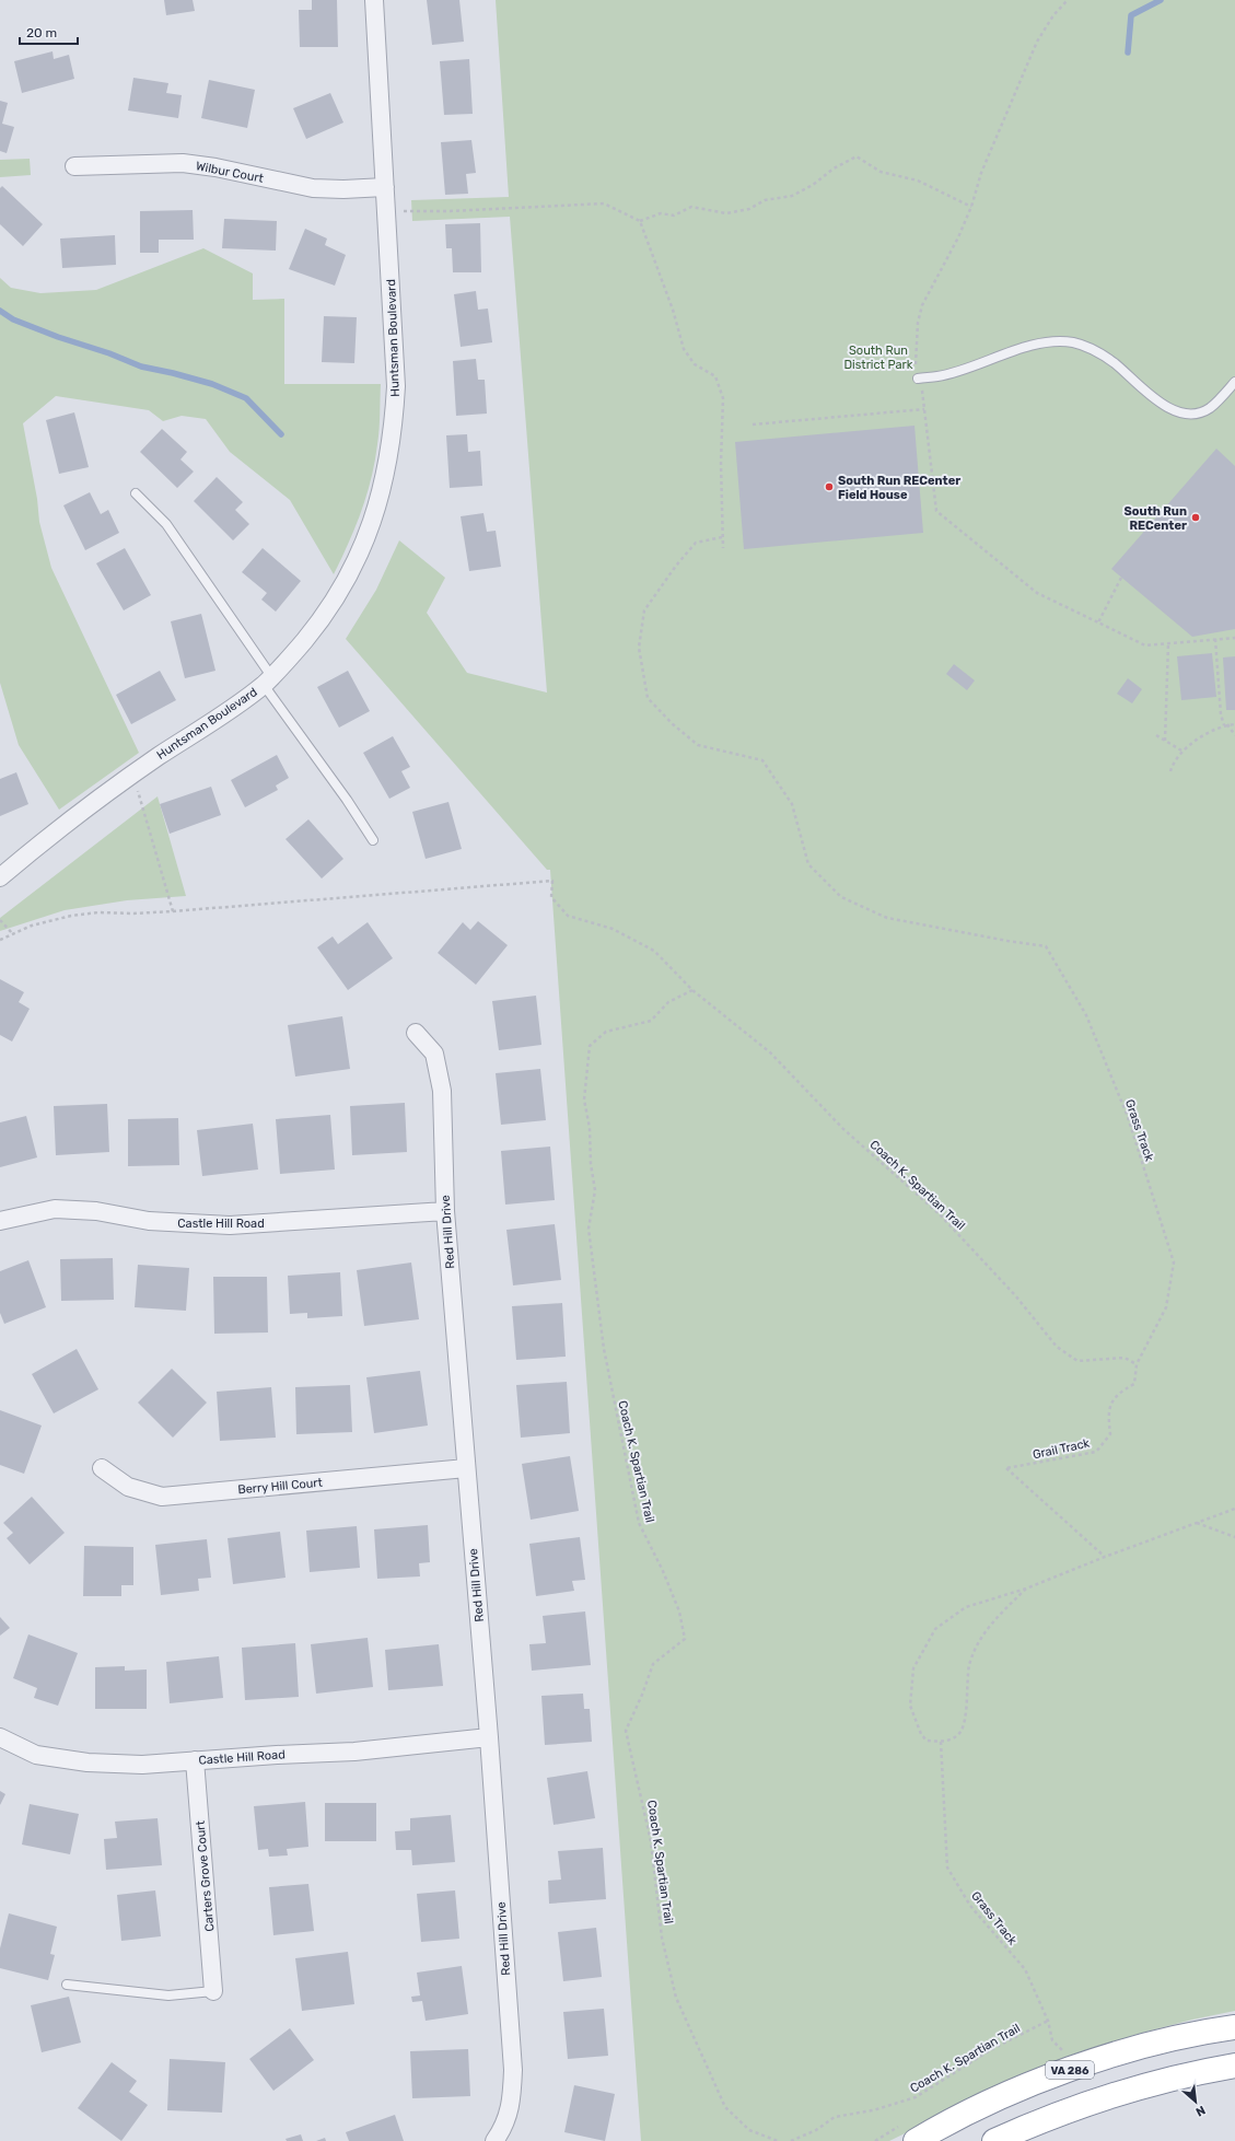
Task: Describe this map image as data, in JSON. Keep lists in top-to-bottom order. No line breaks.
{"streets":{"highway":["VA 286"],"street":["Wilbur Court","Huntsman Boulevard","Castle Hill Road","Red Hill Drive","Berry Hill Court","Carters Grove Court"],"path":["Grass Track","Coach K. Spartian Trail","Grail Track"]},"crossings":[["Wilbur Court","Huntsman Boulevard"],["Grass Track","Coach K. Spartian Trail"],["Grass Track","Grail Track"],["Coach K. Spartian Trail","Grail Track"],["Castle Hill Road","Red Hill Drive"],["Castle Hill Road","Carters Grove Court"],["Red Hill Drive","Berry Hill Court"]],"parks":["South Run District Park"],"places":["South Run RECenter Field House","South Run RECenter"],"scale_bar":"20 m","north":"bottom right"}
